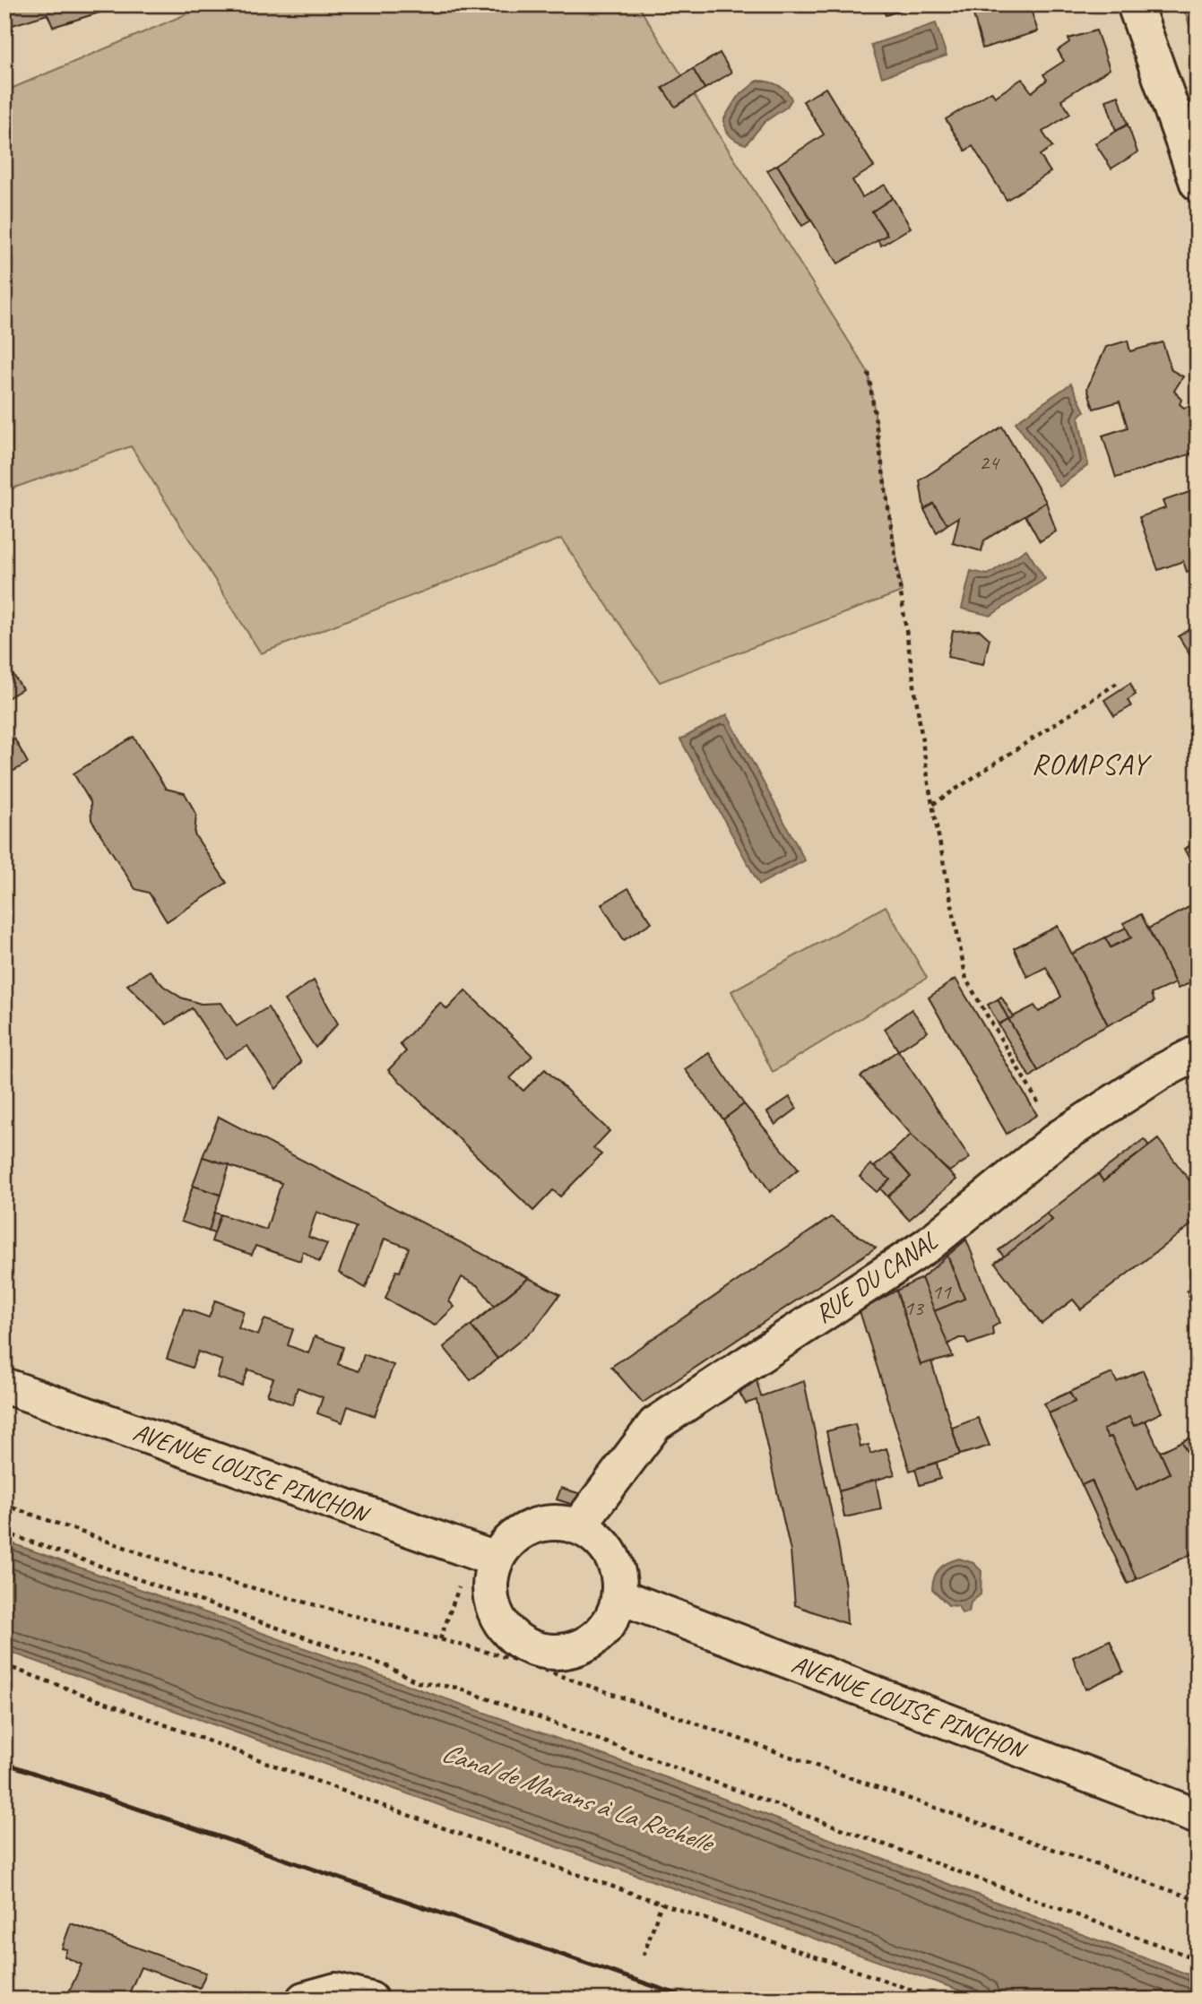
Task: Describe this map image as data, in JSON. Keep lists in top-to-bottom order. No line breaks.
{"streets":{"street":["RUE DU CANAL","AVENUE LOUISE PINCHON"]},"crossings":[["RUE DU CANAL","AVENUE LOUISE PINCHON"]],"districts":["ROMPSAY"],"water":["Canal de Marans à La Rochelle"],"house_numbers":["24","11","13"]}
